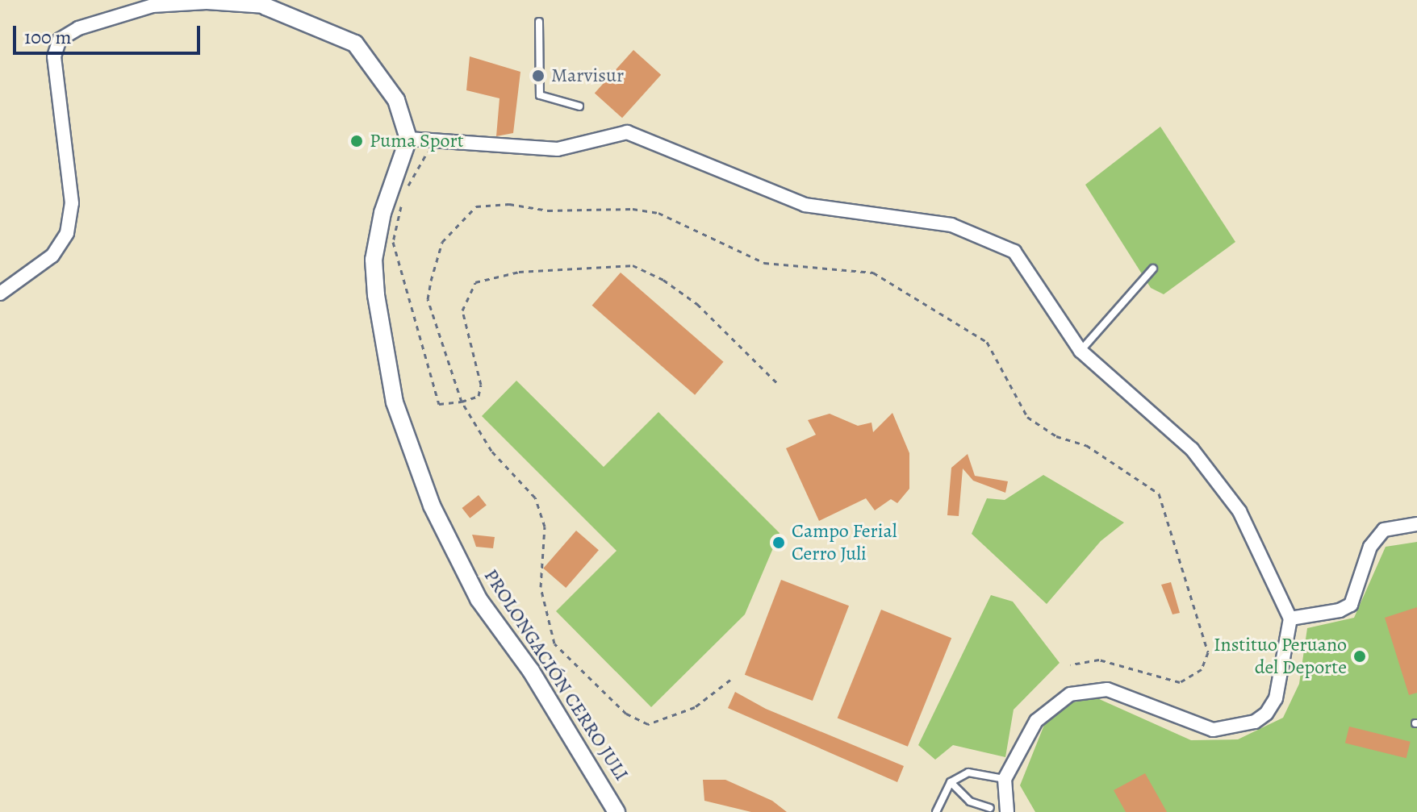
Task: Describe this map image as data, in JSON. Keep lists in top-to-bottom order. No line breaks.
{"streets":{"street":["PROLONGACIÓN CERRO JULI"]},"places":["Marvisur","Puma Sport","Campo Ferial Cerro Juli","Instituo Peruano del Deporte"],"scale_bar":"100 m"}
